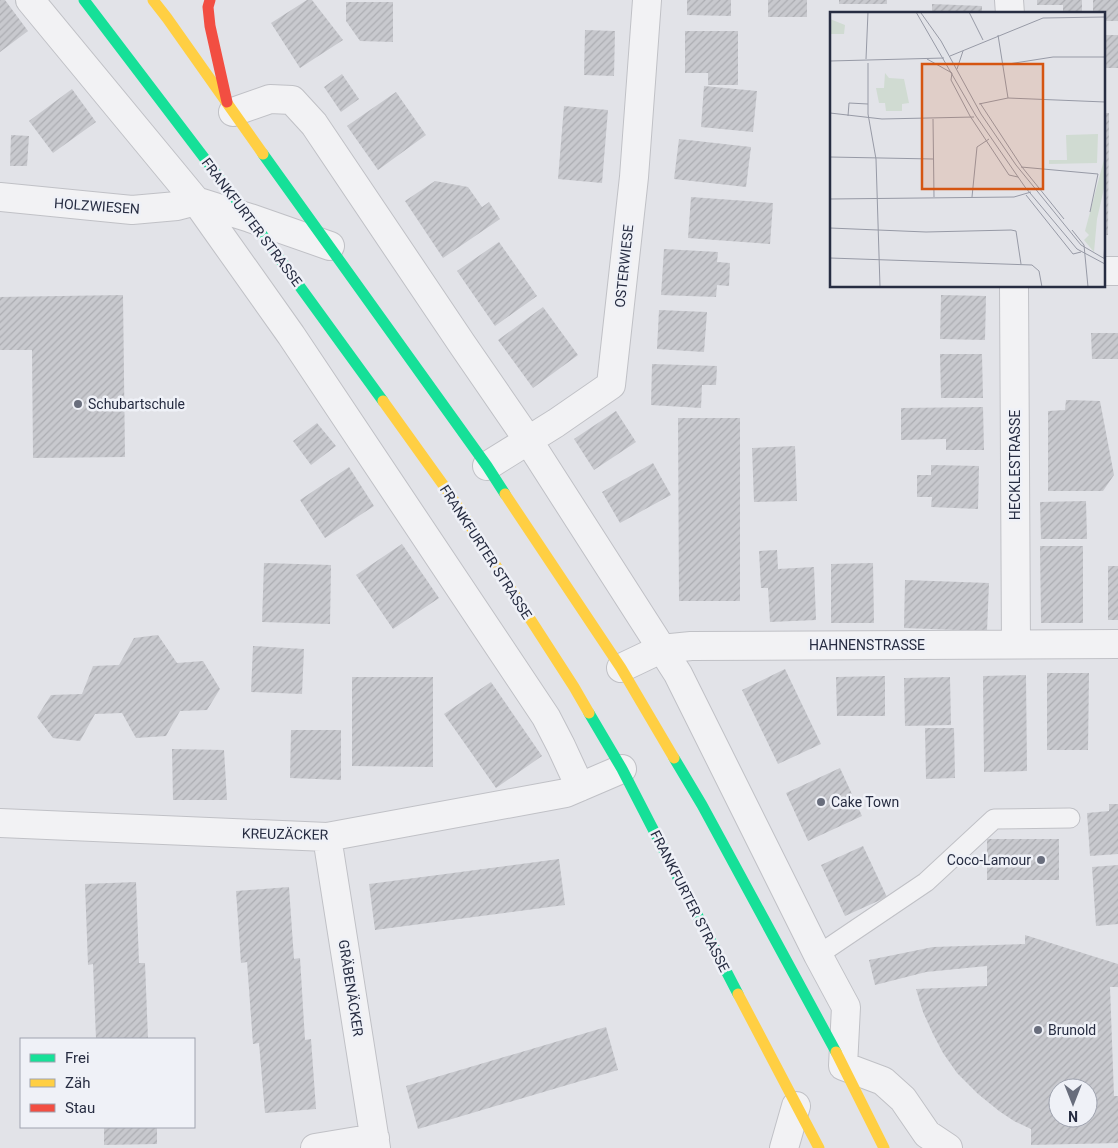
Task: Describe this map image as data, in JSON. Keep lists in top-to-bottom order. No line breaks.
{"streets":{"main road":["FRANKFURTER STRASSE"],"street":["HOLZWIESEN","OSTERWIESE","HECKLESTRASSE","HAHNENSTRASSE","KREUZÄCKER","GRÄBENÄCKER"]},"crossings":[["FRANKFURTER STRASSE","KREUZÄCKER"],["HECKLESTRASSE","HAHNENSTRASSE"],["KREUZÄCKER","GRÄBENÄCKER"]],"places":["Schubartschule","Cake Town","Coco-Lamour","Brunold"],"legend":["Frei","Zäh","Stau"],"north":"bottom"}
